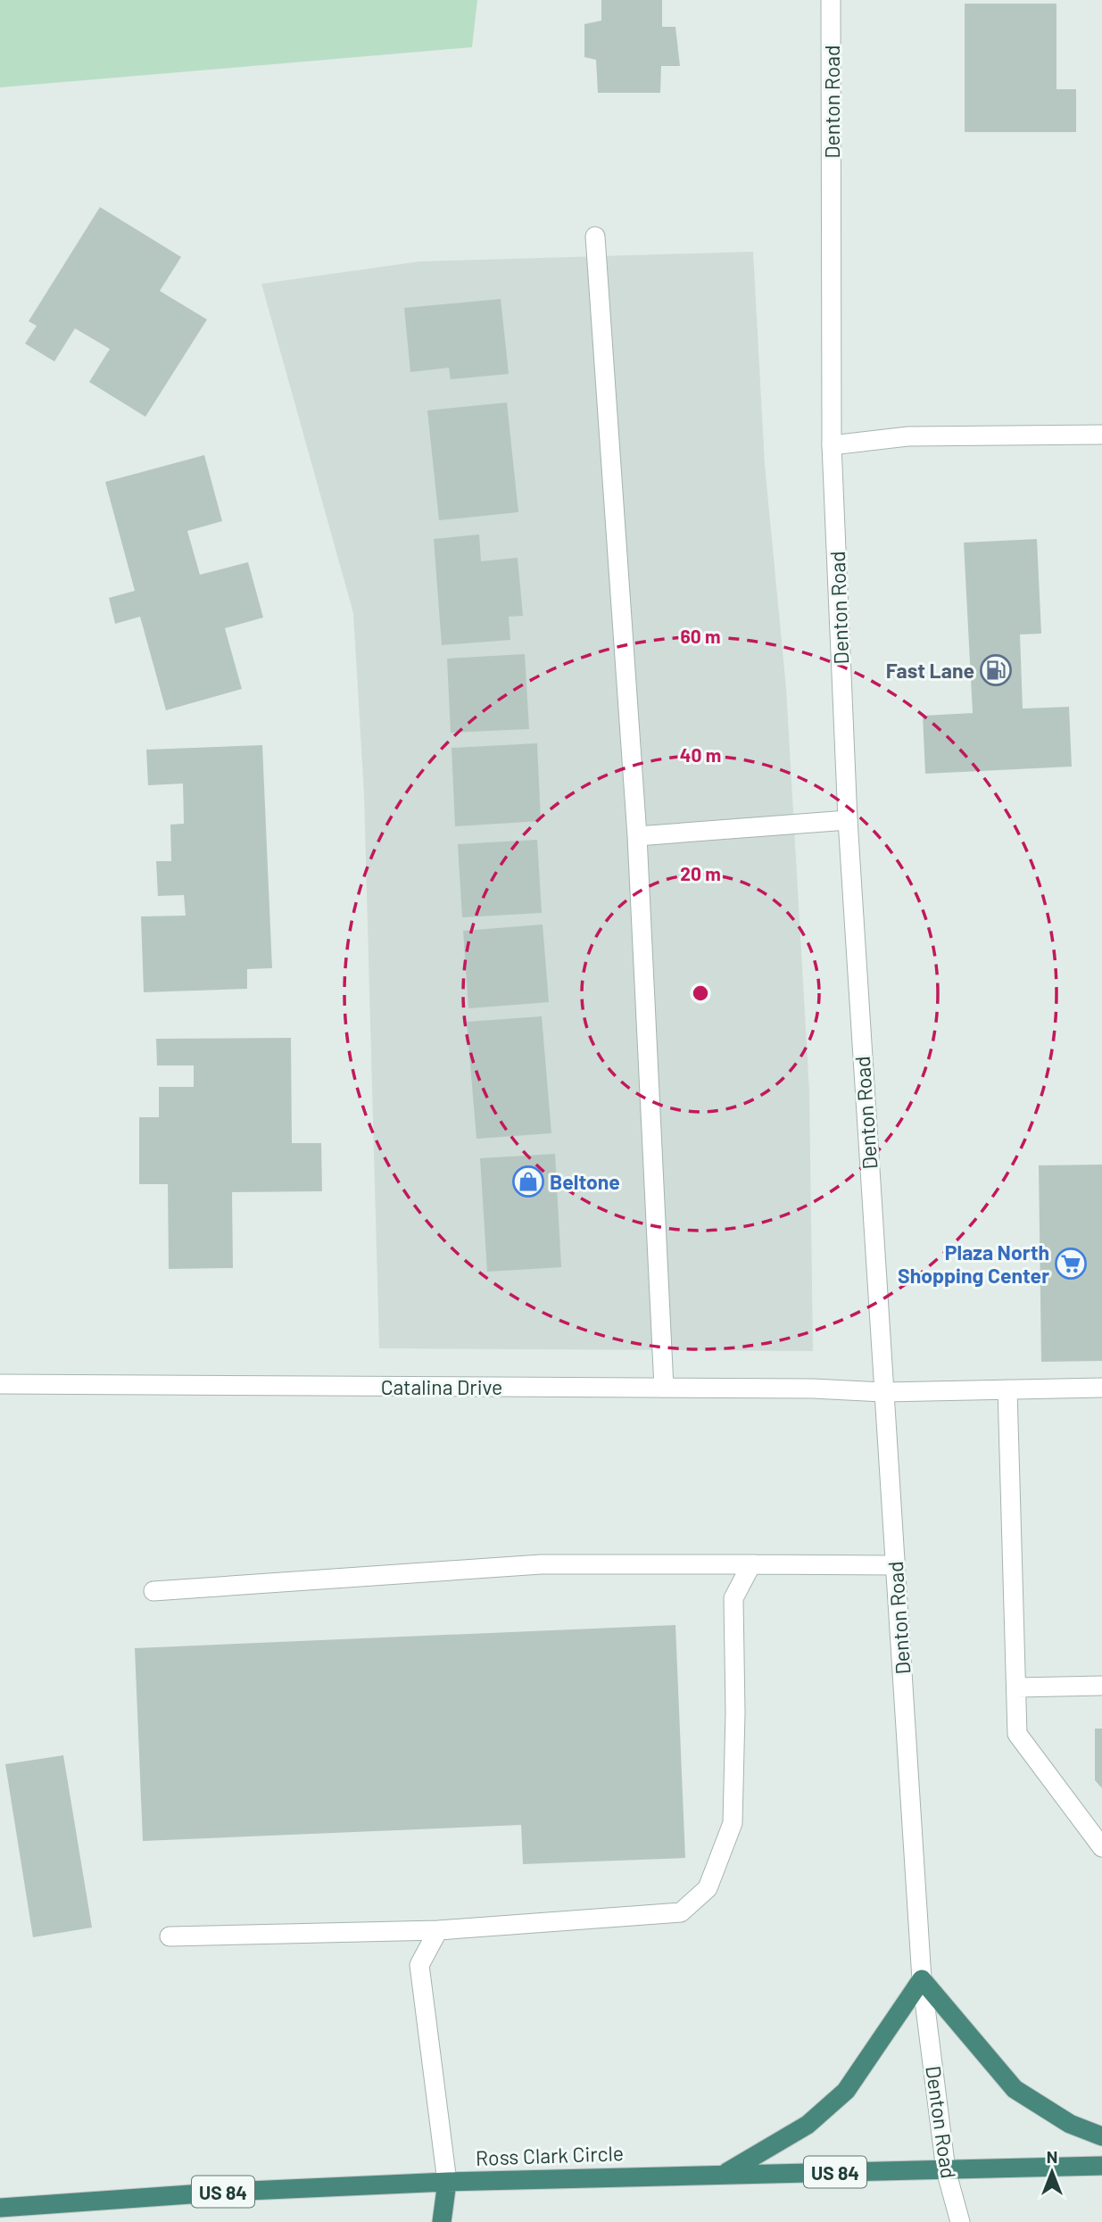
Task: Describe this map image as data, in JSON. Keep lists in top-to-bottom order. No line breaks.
{"streets":{"highway":["Ross Clark Circle","US 84"],"street":["Denton Road","Catalina Drive"]},"crossings":[["Denton Road","Catalina Drive"],["Denton Road","Ross Clark Circle"]],"places":{"fuel station":["Fast Lane"],"shop":["Beltone"],"supermarket":["Plaza North Shopping Center"]},"north":"top","rings":["60 m","40 m","20 m"]}
